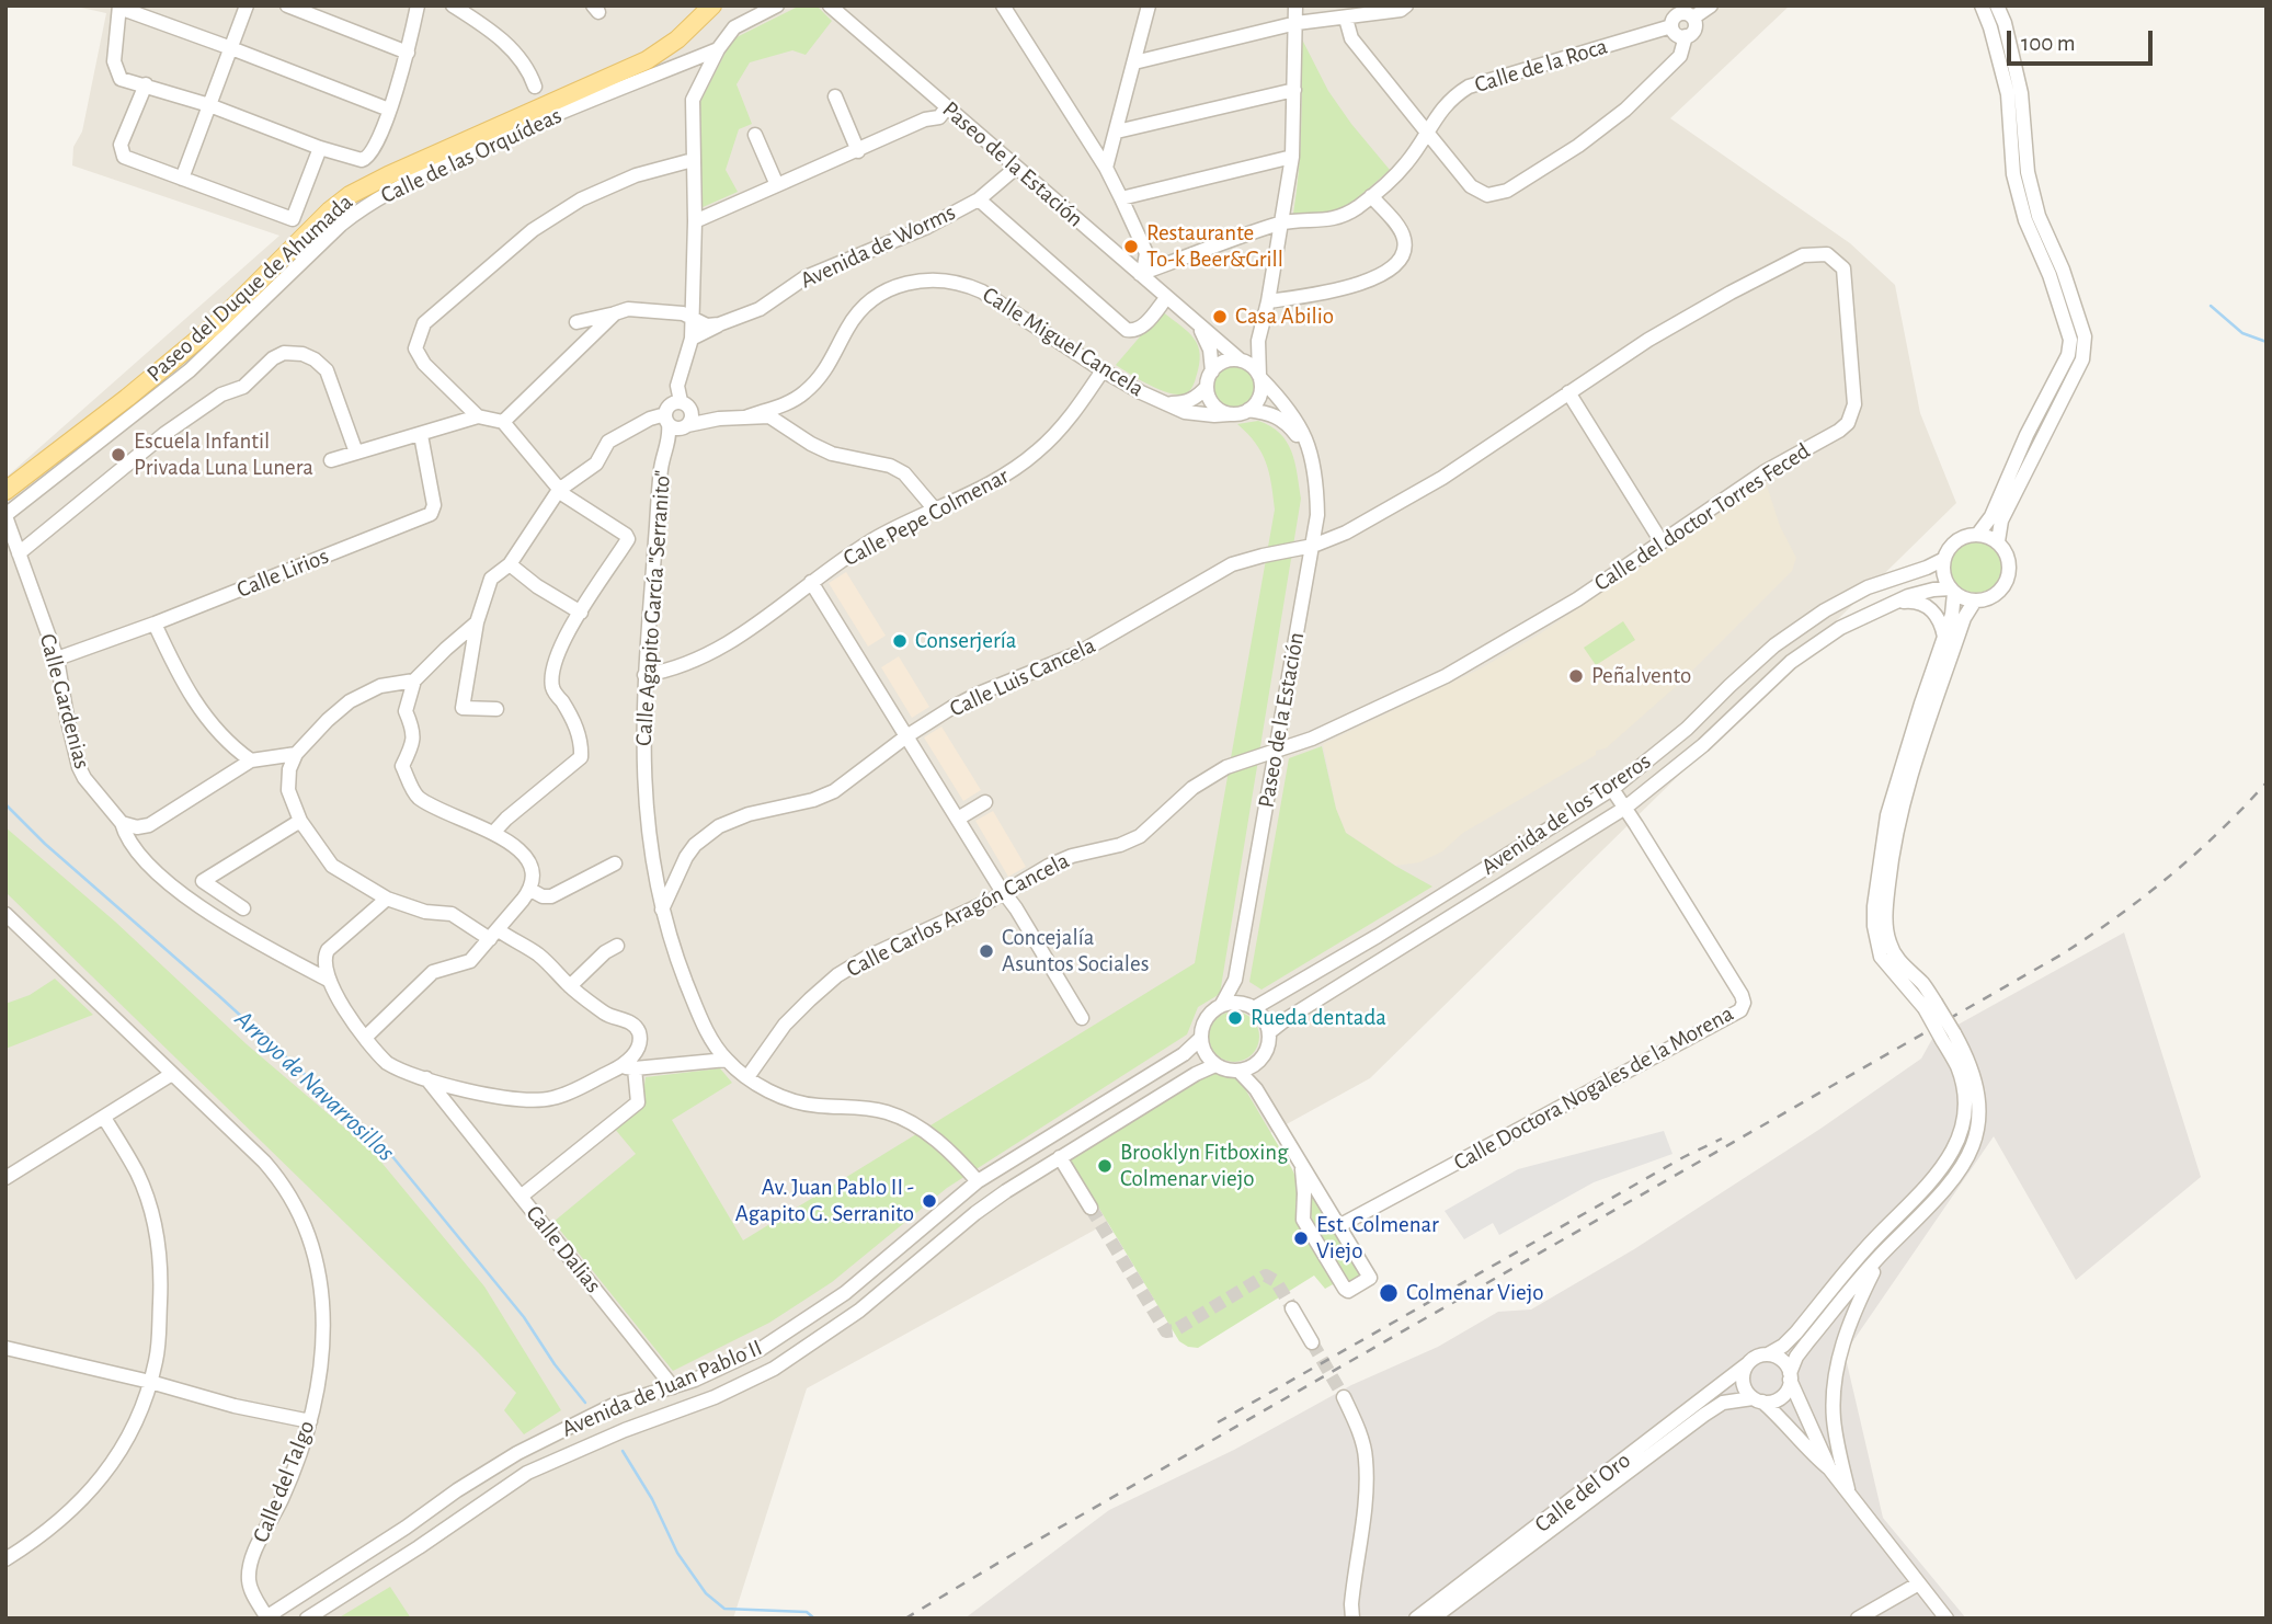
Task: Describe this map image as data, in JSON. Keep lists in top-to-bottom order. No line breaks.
{"streets":{"main road":["Paseo del Duque de Ahumada"],"street":["Calle de la Roca","Calle de las Orquídeas","Paseo de la Estación","Avenida de Worms","Calle Miguel Cancela","Calle Pepe Colmenar","Calle del doctor Torres Feced","Calle Lirios","Calle Agapito García \"Serranito\"","Calle Luis Cancela","Calle Gardenias","Avenida de los Toreros","Calle Carlos Aragón Cancela","Calle Doctora Nogales de la Morena","Calle Dalias","Avenida de Juan Pablo II","Calle del Talgo","Calle del Oro"]},"crossings":[["Calle de la Roca","Paseo de la Estación"],["Calle de las Orquídeas","Calle Gardenias"],["Paseo de la Estación","Avenida de Worms"],["Paseo de la Estación","Calle Miguel Cancela"],["Paseo de la Estación","Calle del doctor Torres Feced"],["Paseo de la Estación","Calle Luis Cancela"],["Paseo de la Estación","Avenida de los Toreros"],["Paseo de la Estación","Calle Carlos Aragón Cancela"],["Paseo de la Estación","Avenida de Juan Pablo II"],["Calle Miguel Cancela","Calle Pepe Colmenar"],["Calle Miguel Cancela","Calle Agapito García \"Serranito\""],["Calle Pepe Colmenar","Calle Agapito García \"Serranito\""],["Calle del doctor Torres Feced","Calle Luis Cancela"],["Calle del doctor Torres Feced","Calle Carlos Aragón Cancela"],["Calle Lirios","Calle Gardenias"],["Calle Agapito García \"Serranito\"","Calle Luis Cancela"],["Calle Agapito García \"Serranito\"","Calle Carlos Aragón Cancela"],["Calle Agapito García \"Serranito\"","Avenida de Juan Pablo II"],["Avenida de los Toreros","Calle Doctora Nogales de la Morena"],["Avenida de los Toreros","Avenida de Juan Pablo II"],["Calle Dalias","Avenida de Juan Pablo II"],["Avenida de Juan Pablo II","Calle del Talgo"]],"water":["Arroyo de Navarrosillos"],"places":["Restaurante To-k Beer&Grill","Casa Abilio","Escuela Infantil Privada Luna Lunera","Conserjería","Peñalvento","Concejalía Asuntos Sociales","Rueda dentada","Brooklyn Fitboxing Colmenar viejo","Av. Juan Pablo II - Agapito G. Serranito","Est. Colmenar Viejo","Colmenar Viejo"],"scale_bar":"100 m"}
